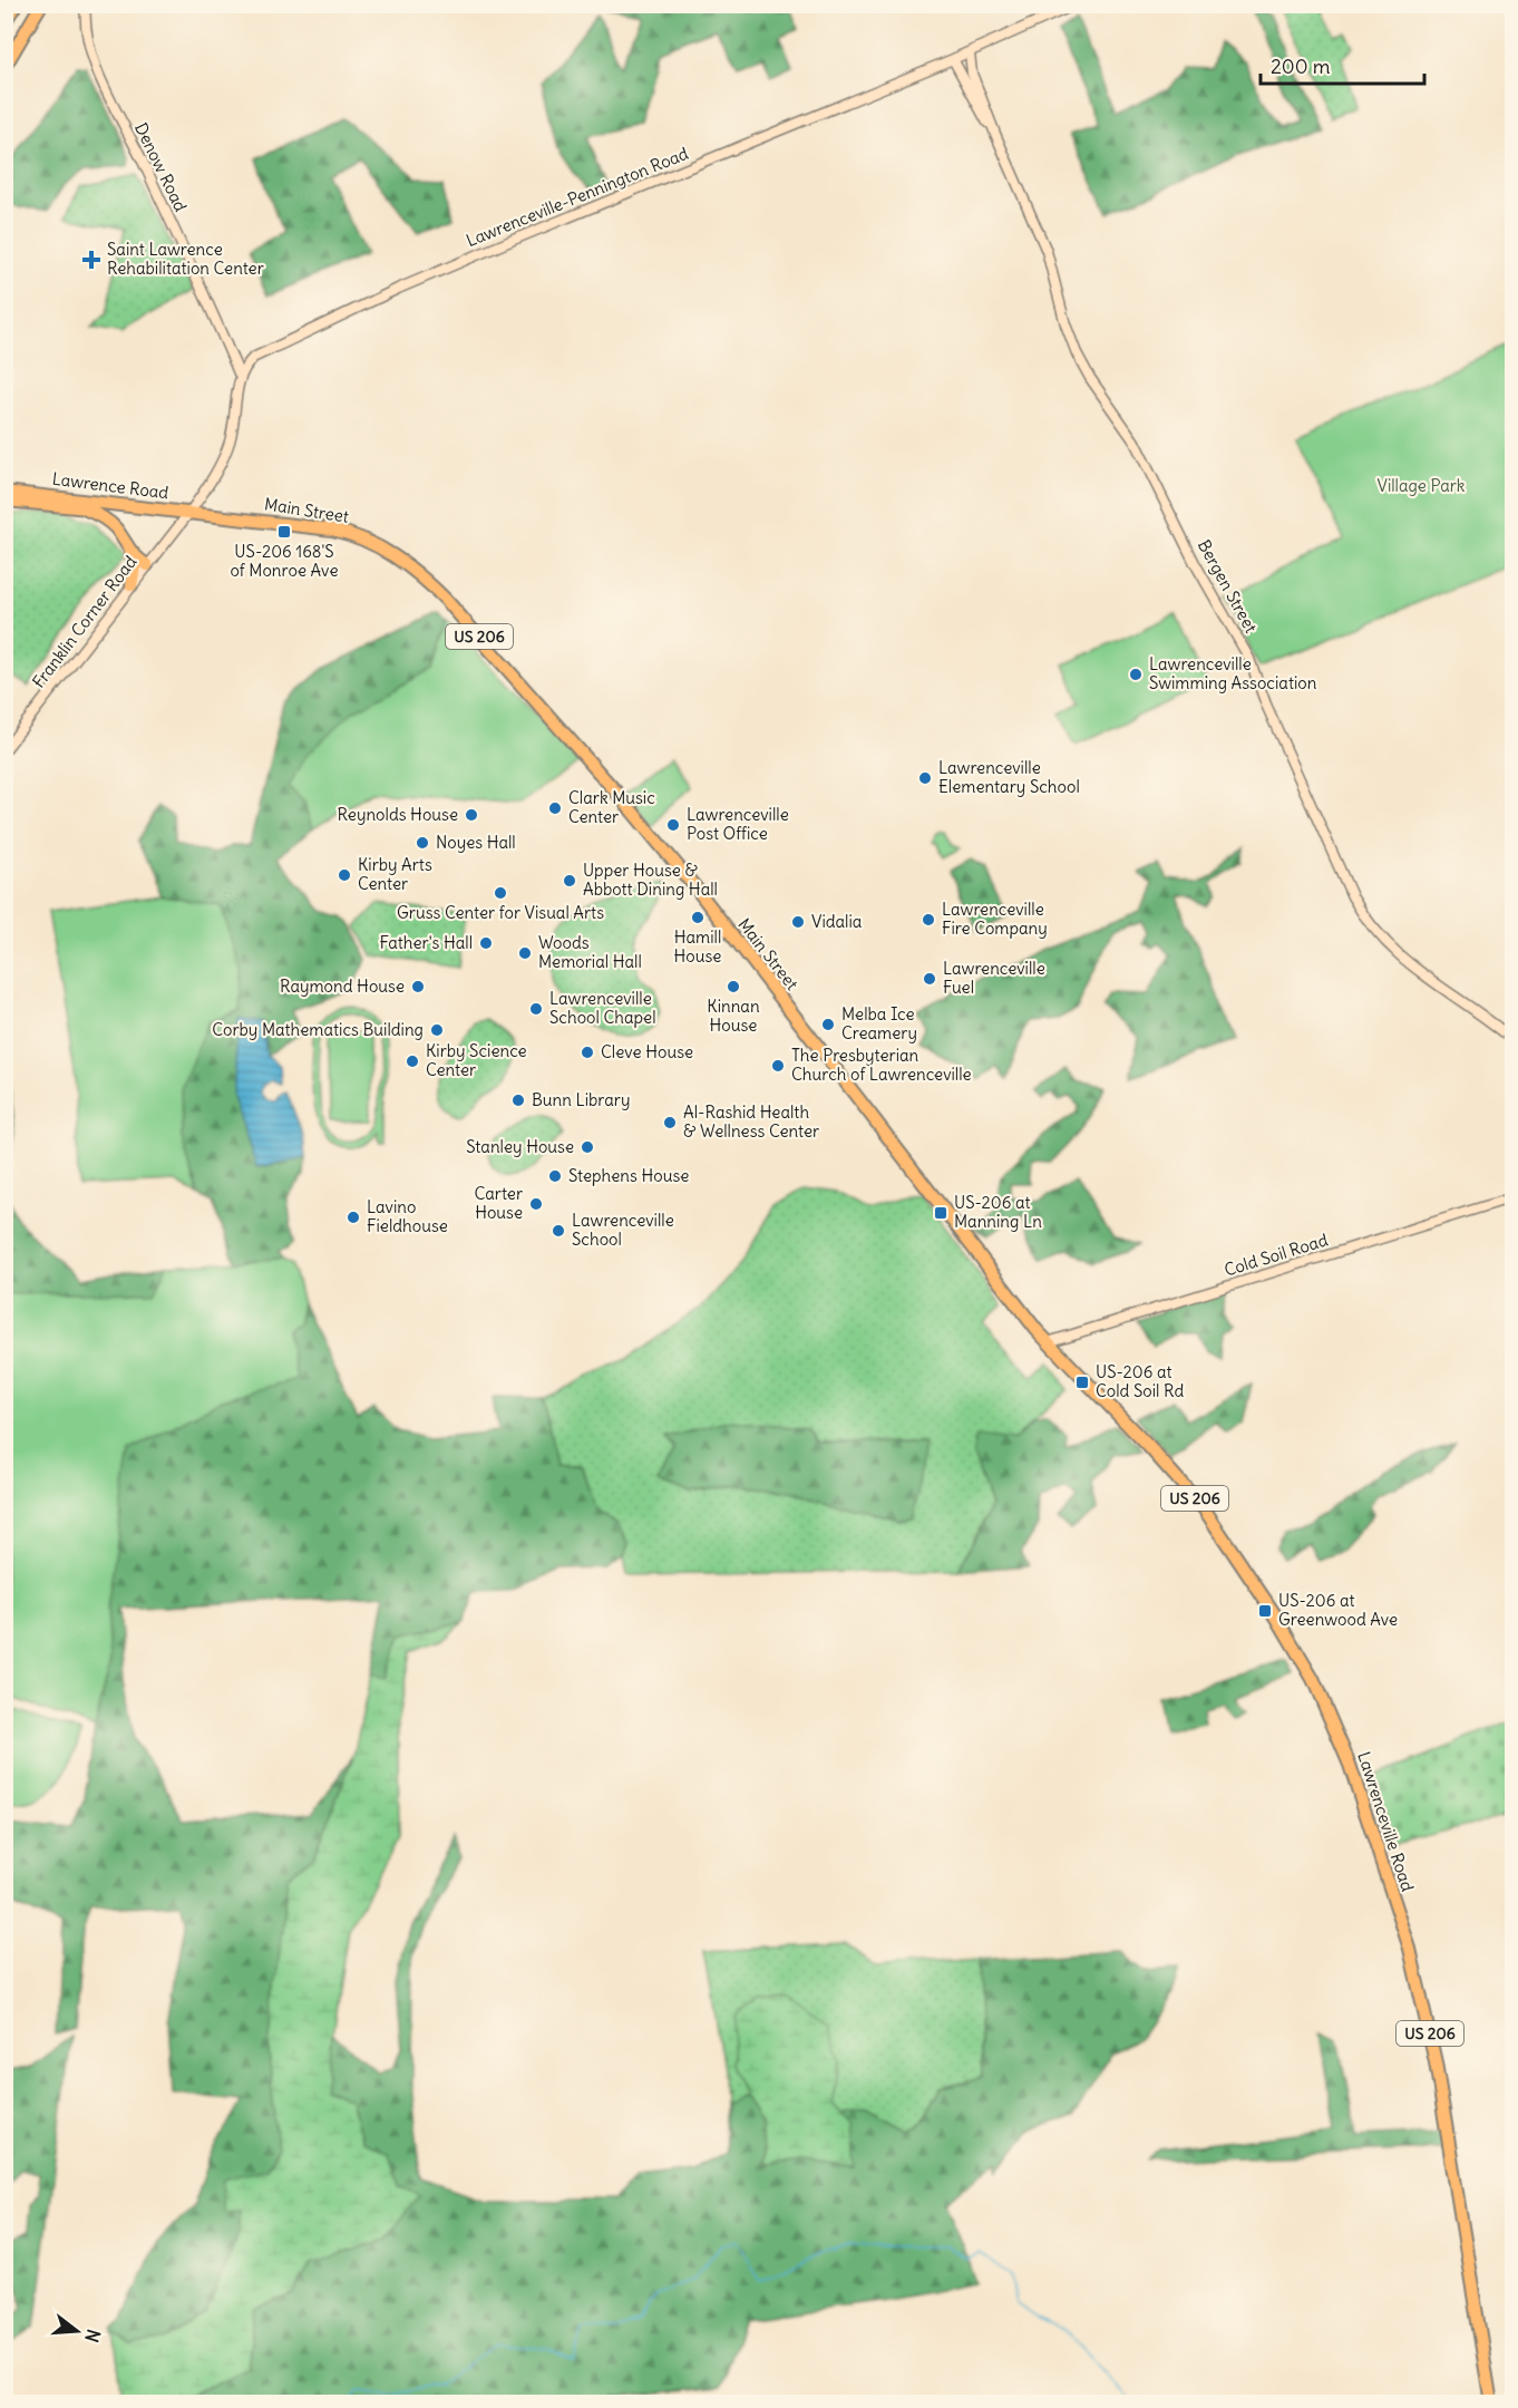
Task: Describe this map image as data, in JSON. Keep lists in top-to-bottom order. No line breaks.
{"streets":{"highway":["Lawrence Road","Main Street","US 206","Lawrenceville Road"],"street":["Denow Road","Lawrenceville-Pennington Road","Bergen Street","Franklin Corner Road","Cold Soil Road"]},"crossings":[["Denow Road","Lawrenceville-Pennington Road"],["Lawrenceville-Pennington Road","Bergen Street"],["Lawrence Road","Main Street"],["Lawrence Road","Franklin Corner Road"],["Main Street","Franklin Corner Road"],["Main Street","Cold Soil Road"],["Main Street","Lawrenceville Road"],["Cold Soil Road","Lawrenceville Road"]],"parks":["Village Park"],"places":{"health":["Saint Lawrence Rehabilitation Center"],"transit":["US-206 168'S of Monroe Ave","US-206 at Manning Ln","US-206 at Cold Soil Rd","US-206 at Greenwood Ave"],"other":["Lawrenceville Swimming Association","Lawrenceville Elementary School","Clark Music Center","Reynolds House","Lawrenceville Post Office","Noyes Hall","Kirby Arts Center","Upper House & Abbott Dining Hall","Gruss Center for Visual Arts","Hamill House","Lawrenceville Fire Company","Vidalia","Father's Hall","Woods Memorial Hall","Lawrenceville Fuel","Raymond House","Kinnan House","Lawrenceville School Chapel","Melba Ice Creamery","Corby Mathematics Building","Cleve House","Kirby Science Center","The Presbyterian Church of Lawrenceville","Bunn Library","Al-Rashid Health & Wellness Center","Stanley House","Stephens House","Carter House","Lavino Fieldhouse","Lawrenceville School"]},"scale_bar":"200 m","north":"right"}
